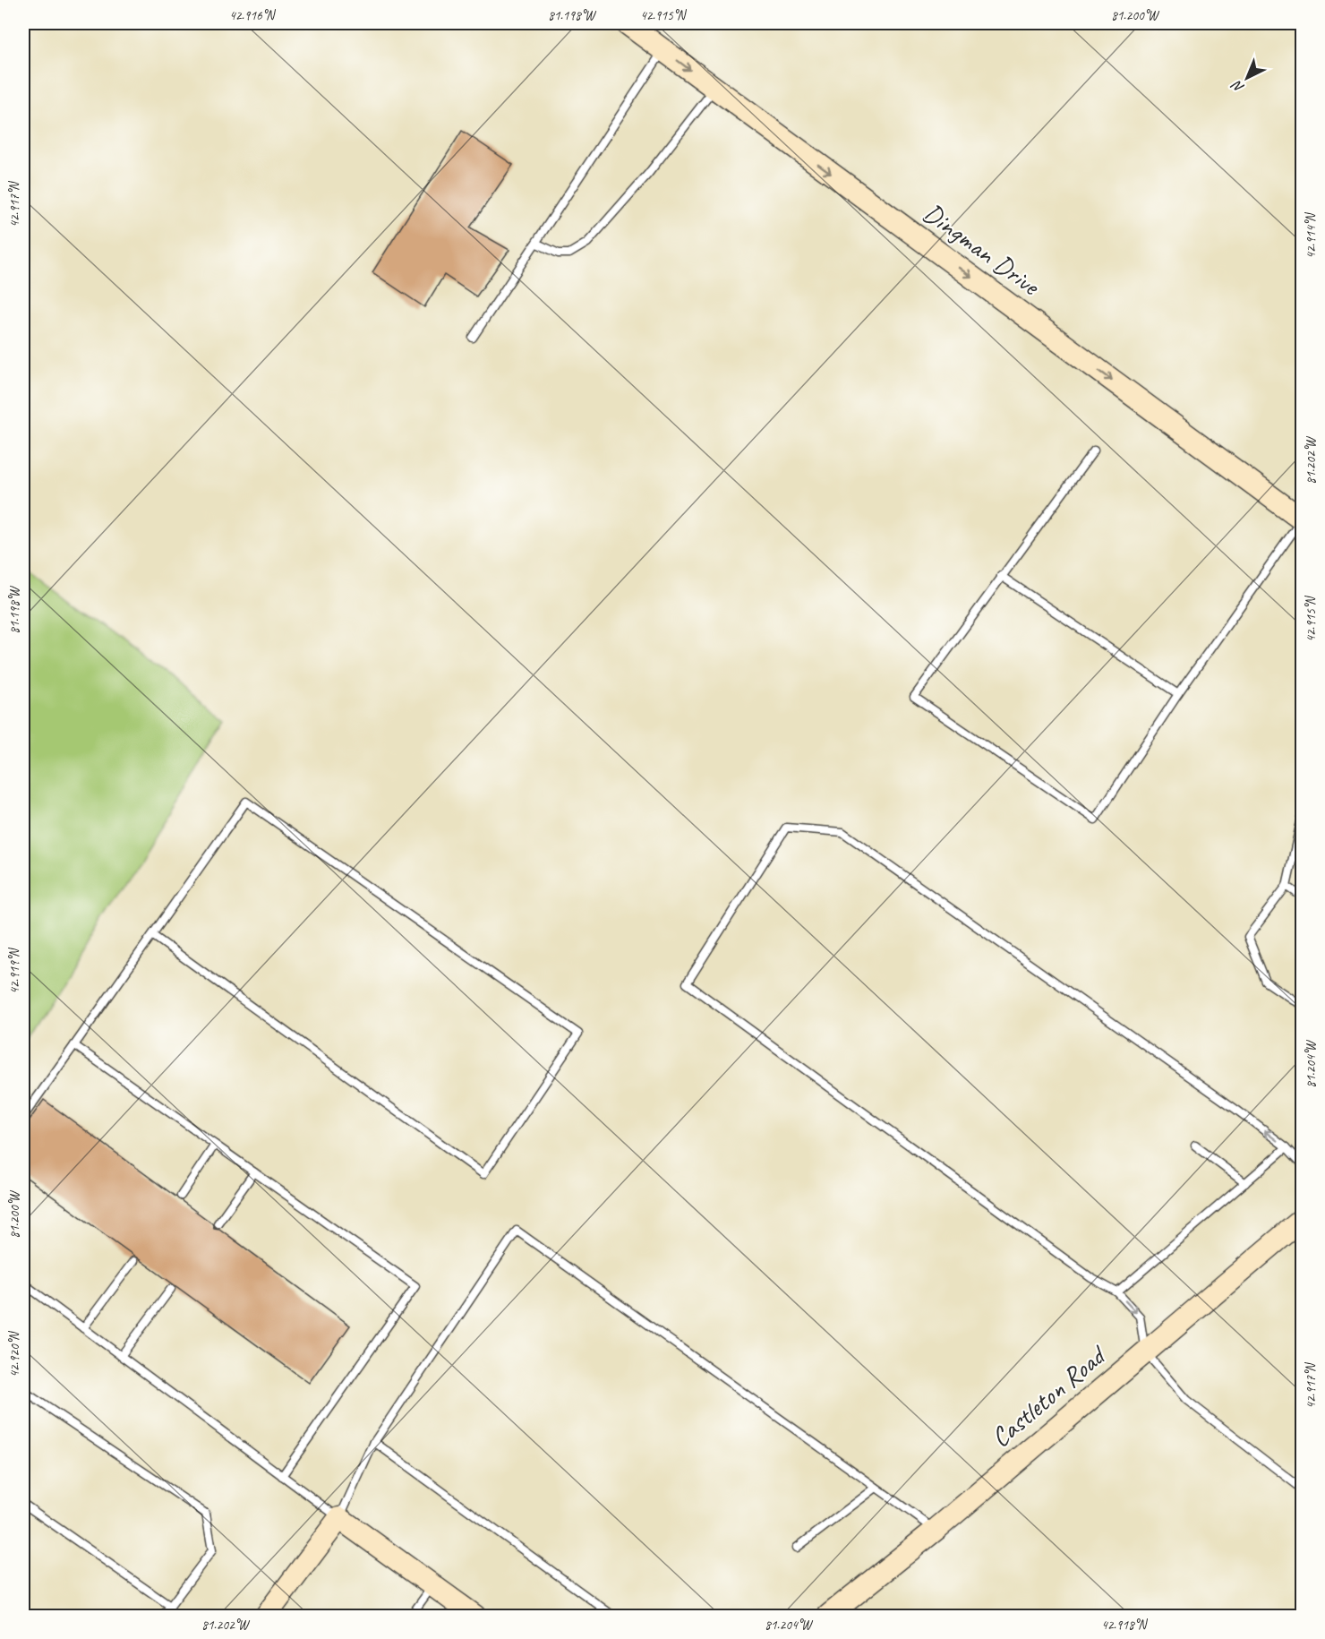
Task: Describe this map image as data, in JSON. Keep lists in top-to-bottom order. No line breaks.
{"streets":{"street":["Dingman Drive","Castleton Road"]},"one_way":["Dingman Drive"],"north":"bottom left","coordinates":["42.916°N","81.198°W","42.915°N","81.200°W","42.917°N","42.914°N","81.202°W","42.919°N","81.204°W","42.920°N","42.918°N"]}
